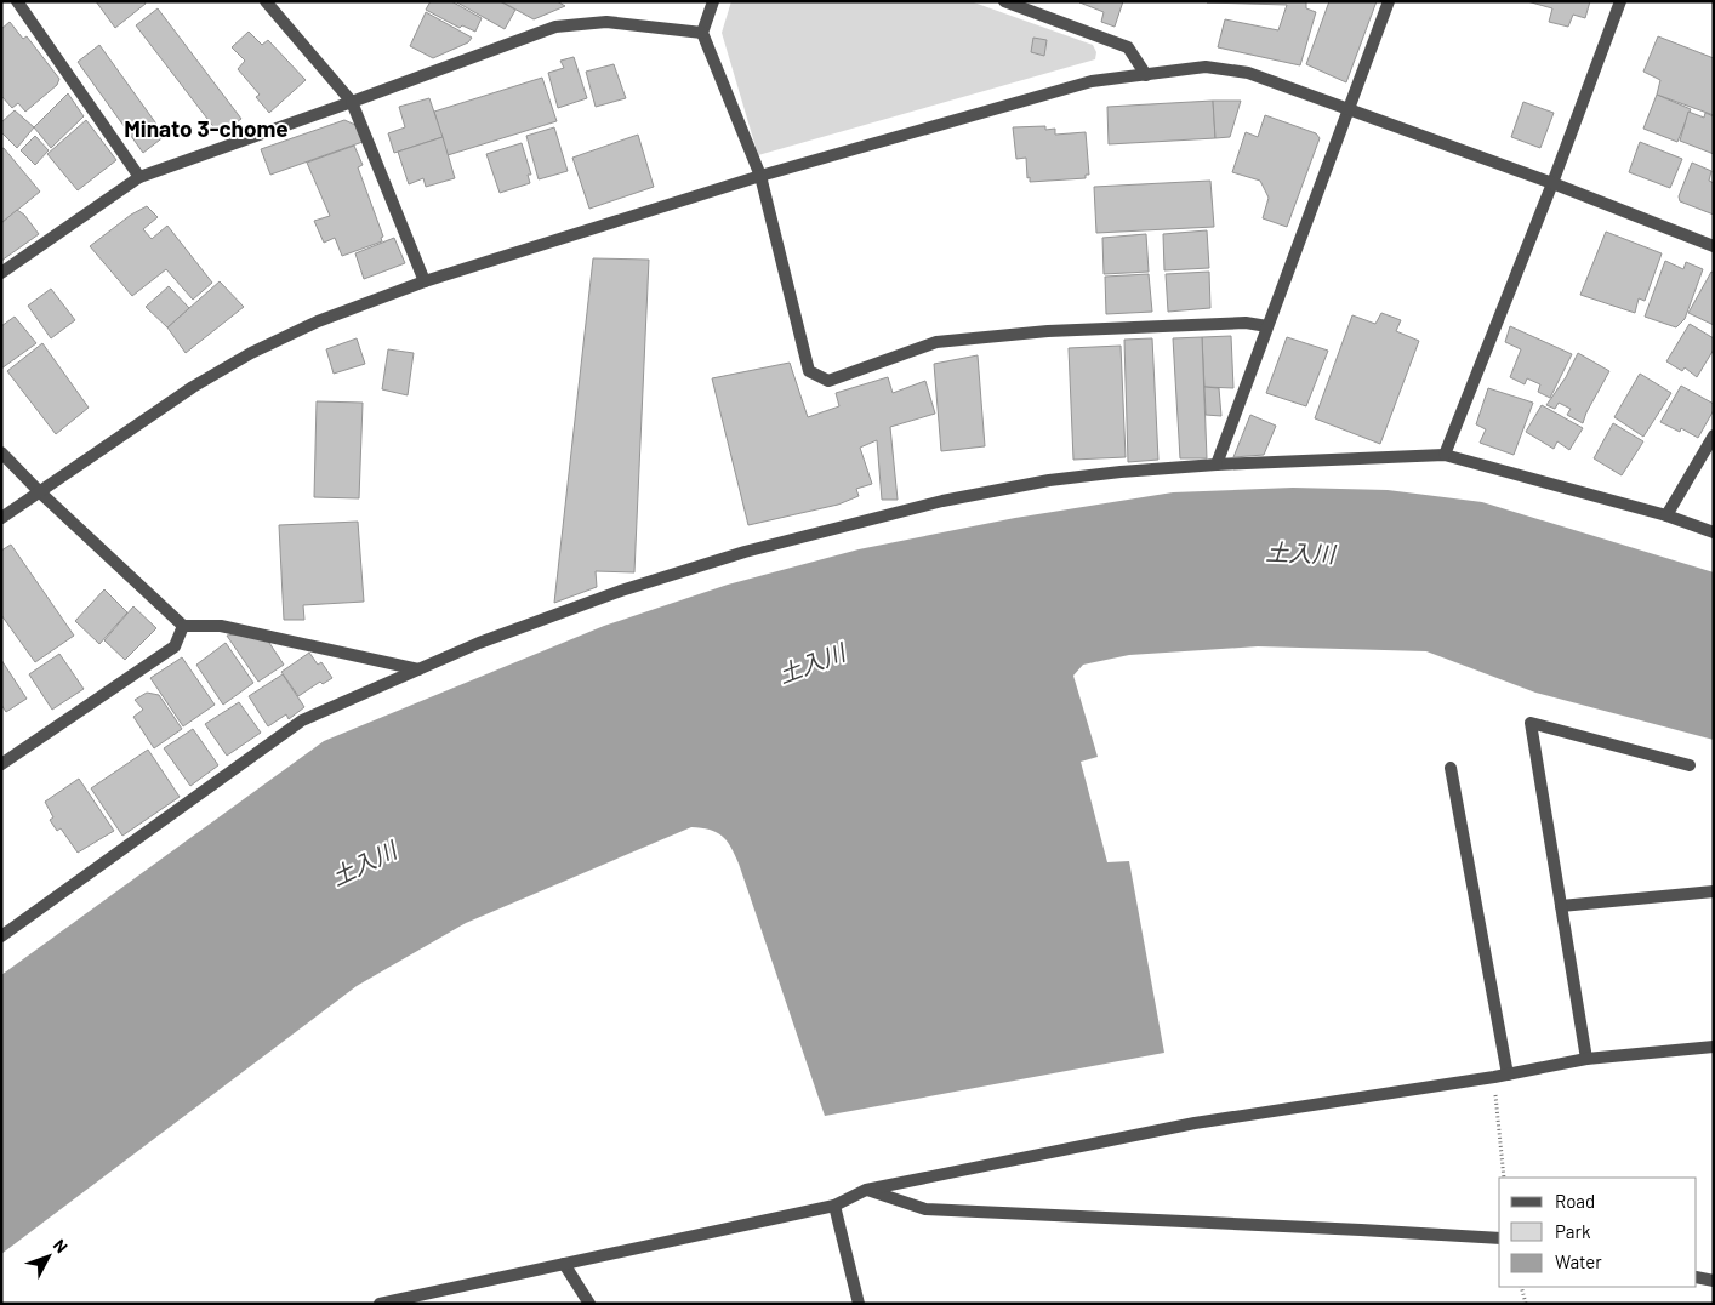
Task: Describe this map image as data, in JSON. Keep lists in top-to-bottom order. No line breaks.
{"districts":["Minato 3-chome"],"water":["土入川"],"legend":["Road","Park","Water"],"north":"top right"}
